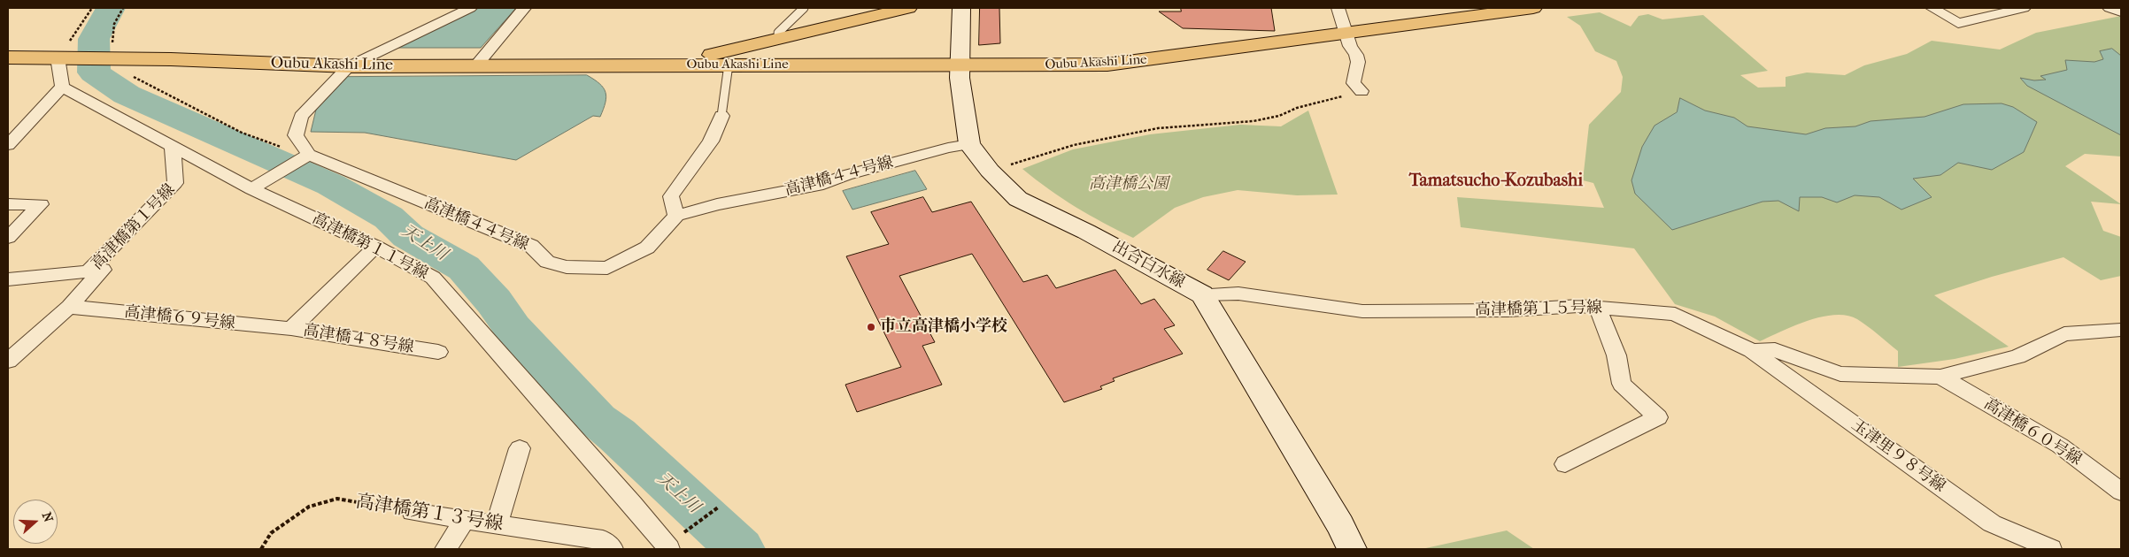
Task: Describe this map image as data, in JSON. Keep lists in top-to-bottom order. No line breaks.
{"streets":{"main road":["Oubu Akashi Line"],"street":["高津橋４４号線","高津橋第１号線","高津橋第１１号線","出合白水線","高津橋第１５号線","高津橋６９号線","高津橋４８号線","高津橋６０号線","玉津里９８号線","高津橋第１３号線"]},"crossings":[["Oubu Akashi Line","出合白水線"],["高津橋４４号線","出合白水線"],["高津橋第１号線","高津橋第１１号線"],["高津橋第１号線","高津橋６９号線"],["高津橋第１１号線","高津橋４８号線"],["出合白水線","高津橋第１５号線"],["高津橋第１５号線","高津橋６０号線"],["高津橋第１５号線","玉津里９８号線"],["高津橋６９号線","高津橋４８号線"]],"districts":["Tamatsucho-Kozubashi"],"water":["天上川"],"parks":["高津橋公園"],"places":["市立高津橋小学校"],"north":"right"}
